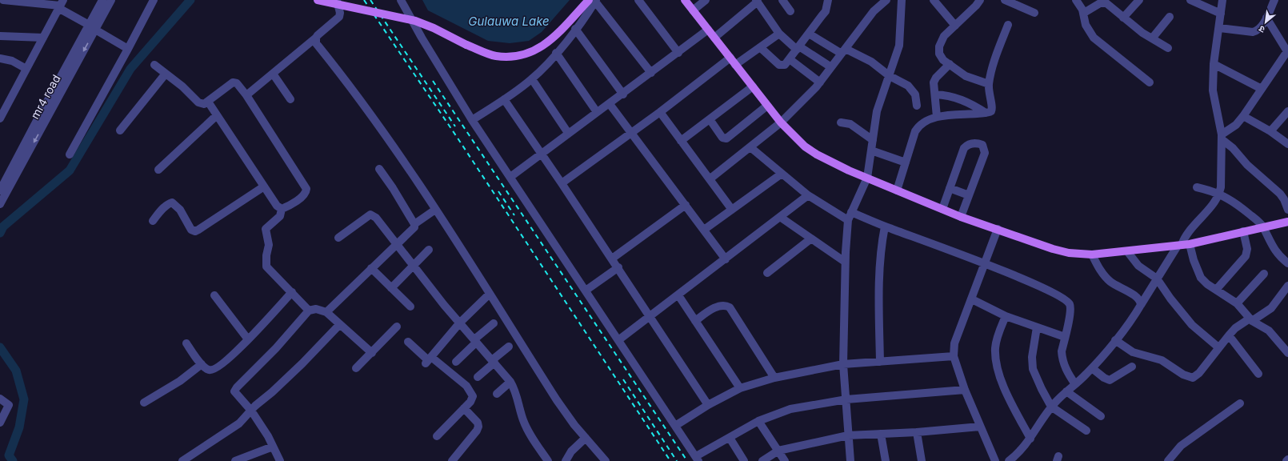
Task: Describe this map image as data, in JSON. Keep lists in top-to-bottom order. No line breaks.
{"streets":{"street":["mr4 road"]},"water":["Gulauwa Lake"],"north":"bottom left"}
